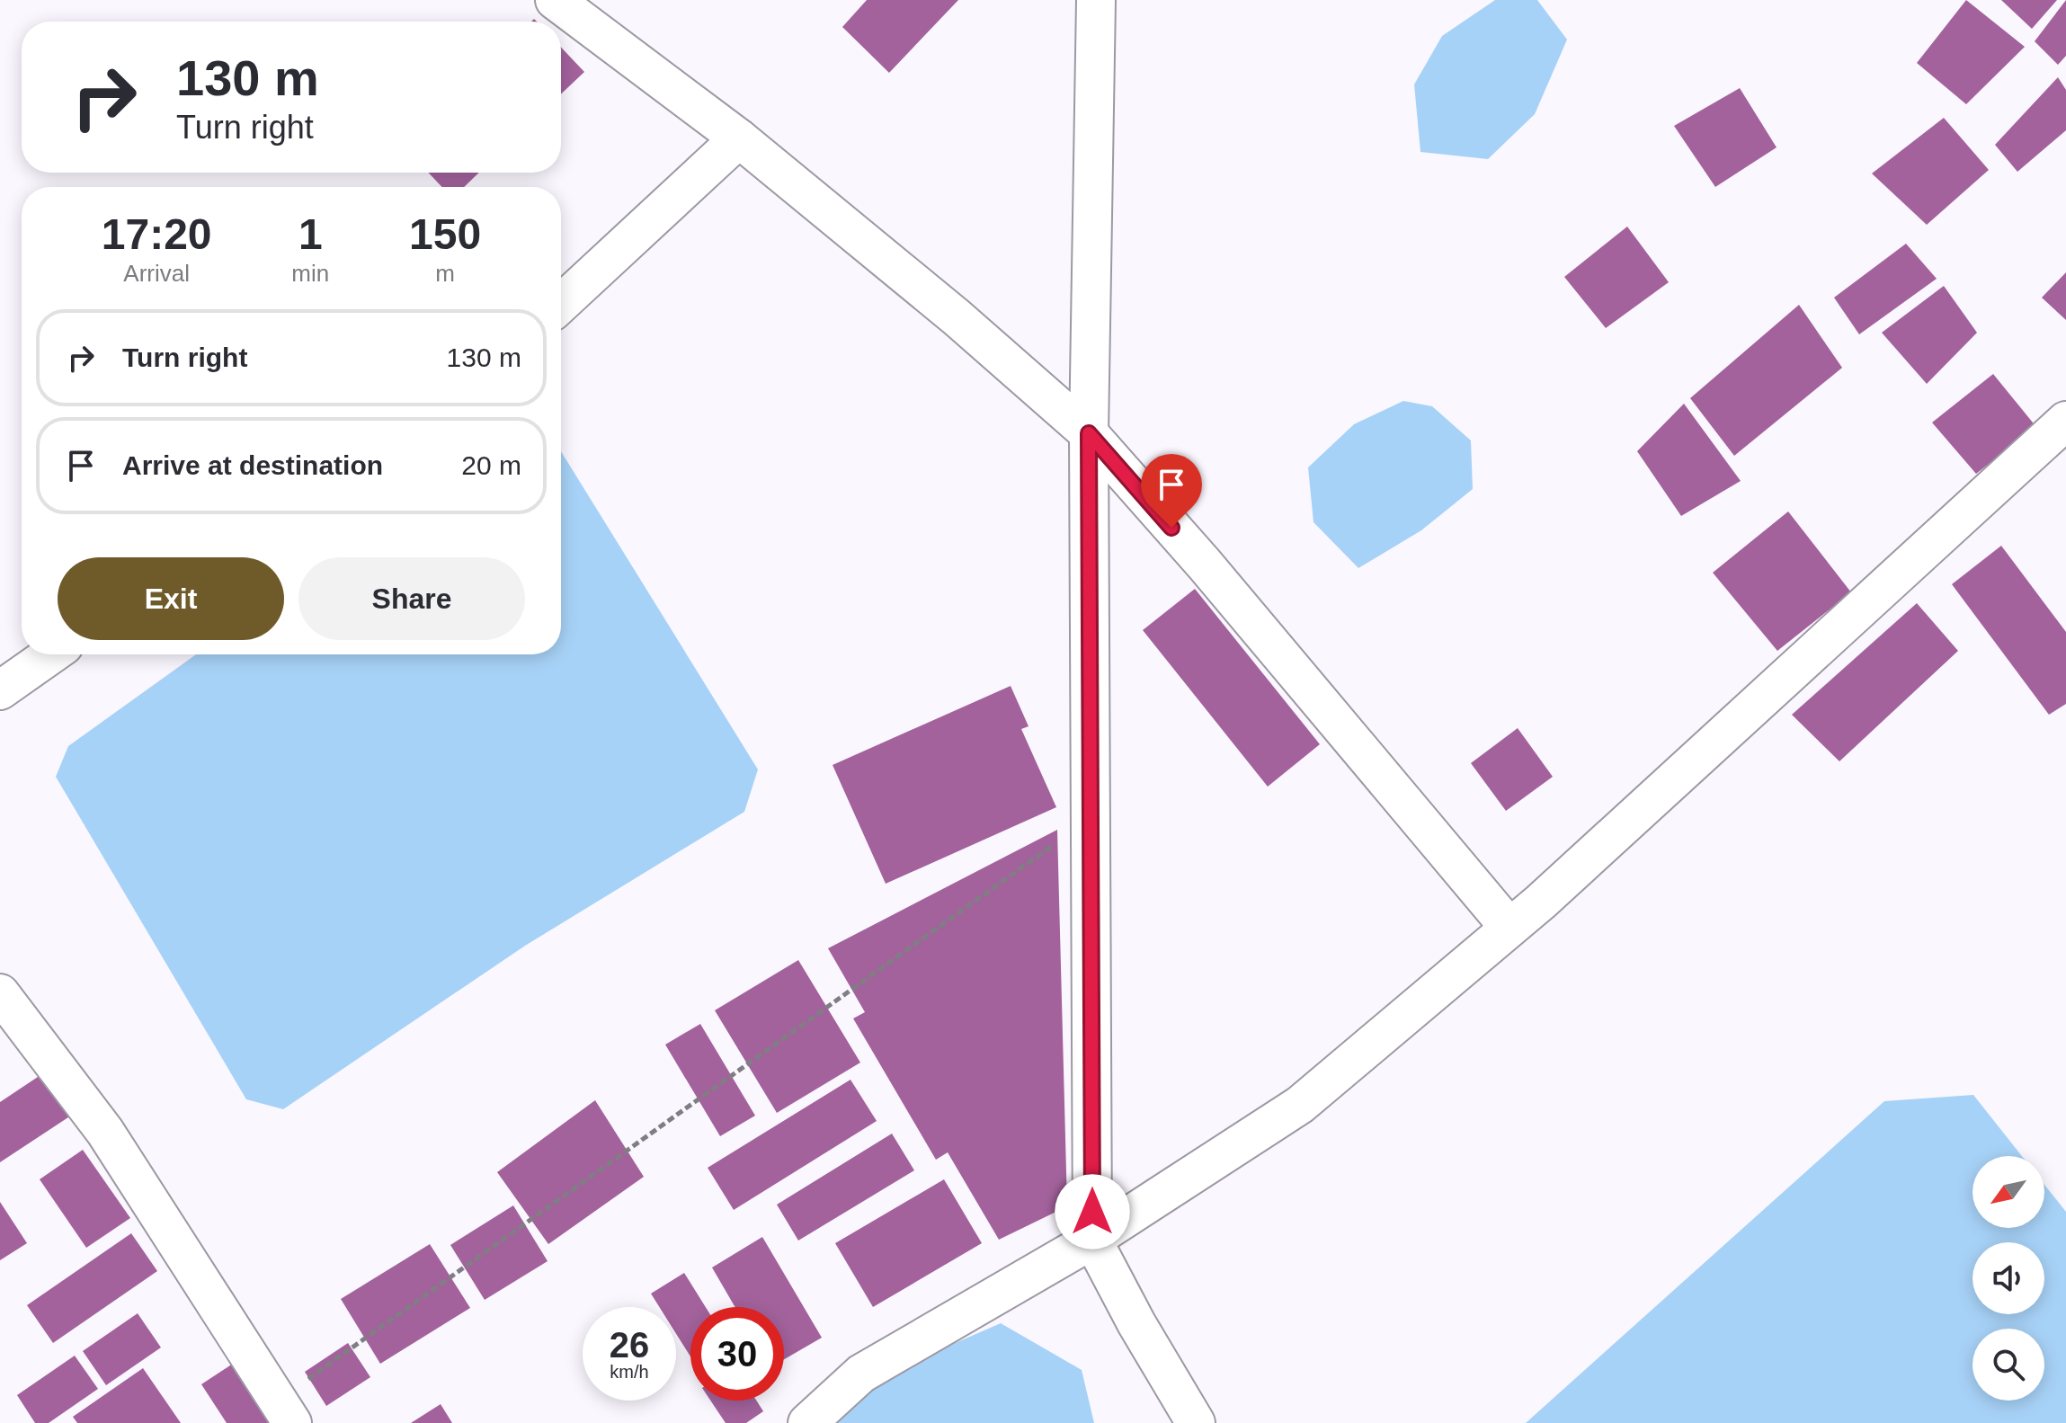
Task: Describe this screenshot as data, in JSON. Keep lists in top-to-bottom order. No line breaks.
{"north":"bottom left","page":{"turn":["130 m","Turn right"],"eta":["17:20","Arrival","1","min","150","m"],"list":[{"name":"Turn right","value":"130 m"},{"name":"Arrive at destination","value":"20 m"}],"buttons":["Exit","Share"],"speed":"26 km/h","limit":"30"}}
